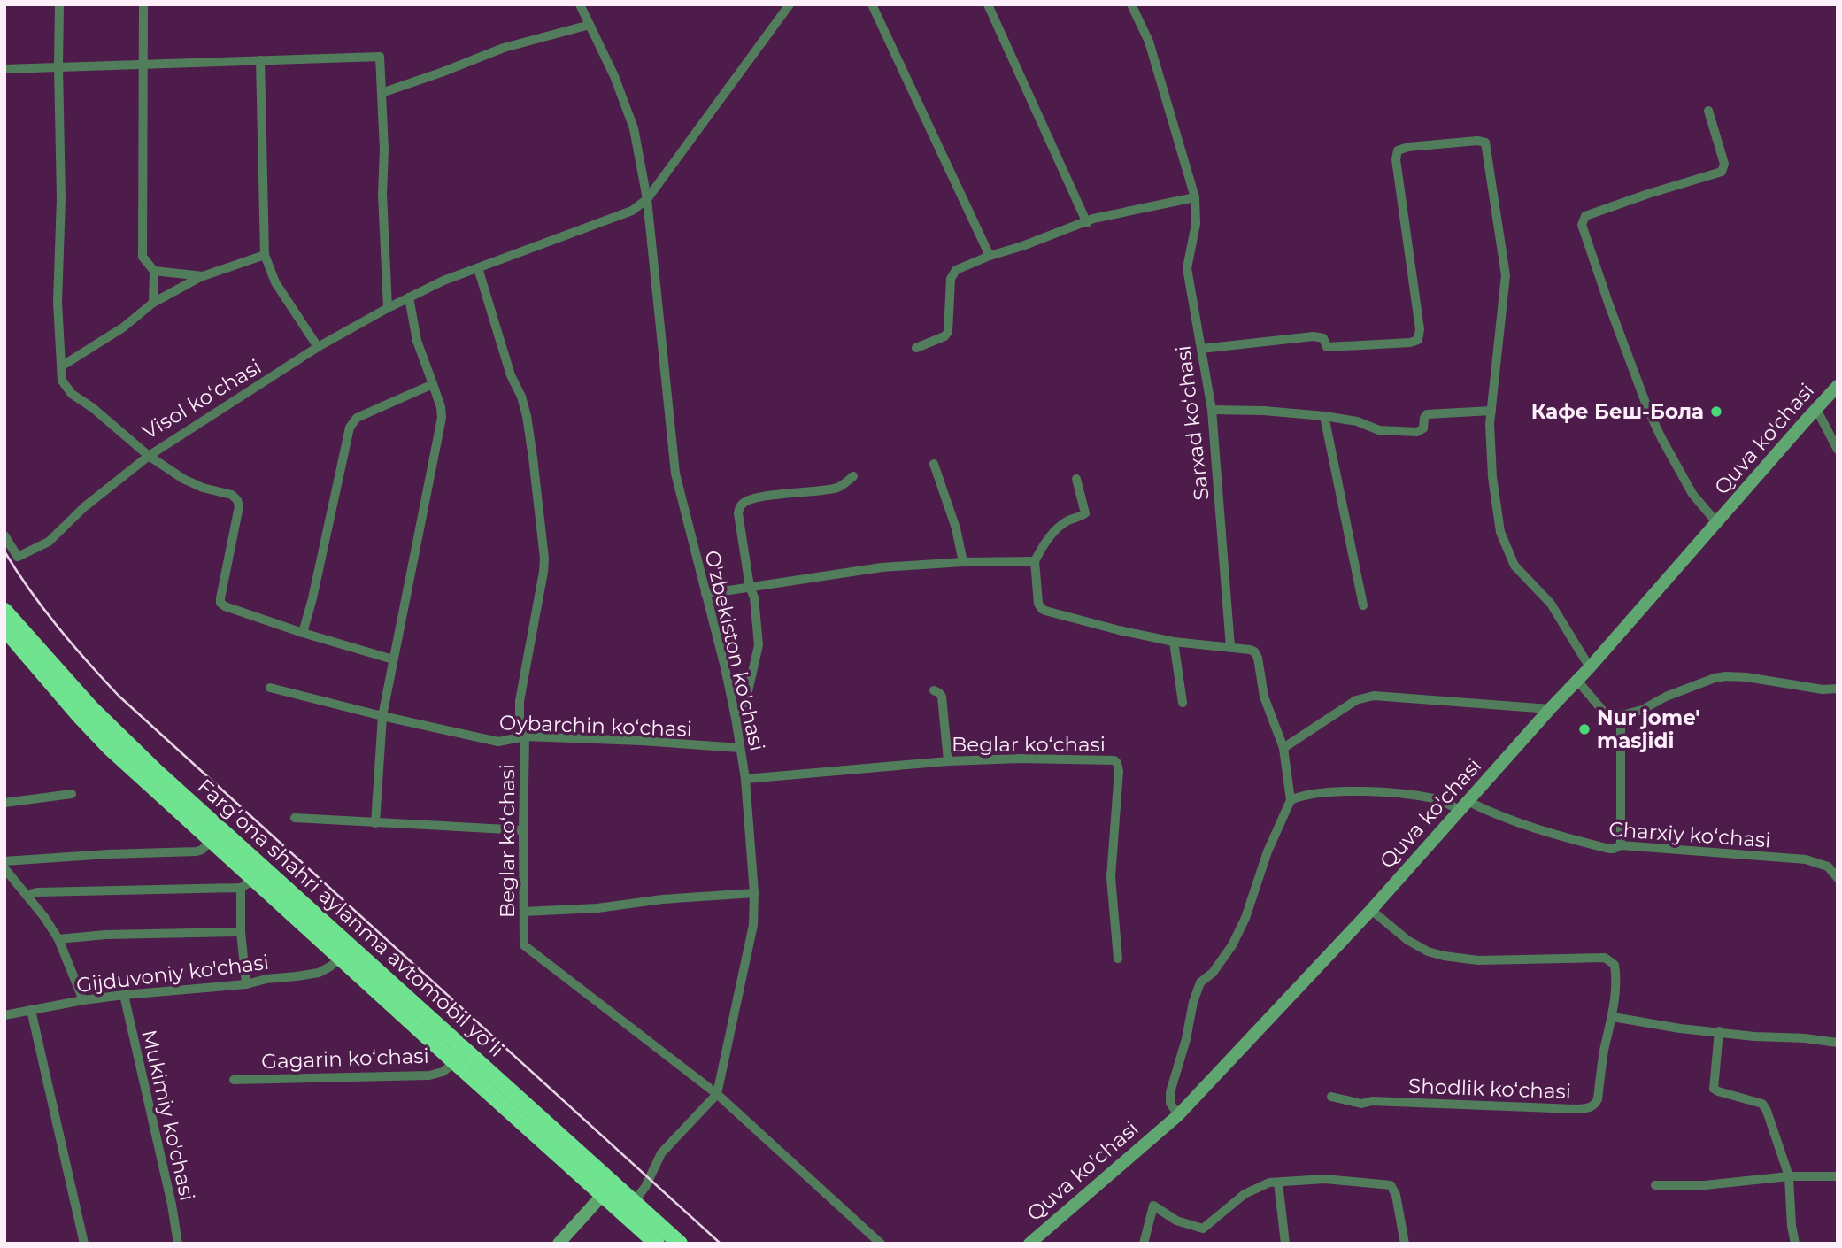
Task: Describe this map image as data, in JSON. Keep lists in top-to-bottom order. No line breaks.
{"streets":{"highway":["Fargʻona shahri aylanma avtomobil yoʻli"],"main road":["Quva ko'chasi"],"street":["Visol koʻchasi","Sarxad koʻchasi","O'zbekiston ko'chasi","Oybarchin koʻchasi","Beglar koʻchasi","Charxiy koʻchasi","Gijduvoniy ko'chasi","Gagarin koʻchasi","Shodlik koʻchasi","Mukimiy ko'chasi"]},"crossings":[["Visol koʻchasi","O'zbekiston ko'chasi"],["Visol koʻchasi","Beglar koʻchasi"],["Quva ko'chasi","Charxiy koʻchasi"],["Quva ko'chasi","Shodlik koʻchasi"],["O'zbekiston ko'chasi","Oybarchin koʻchasi"],["O'zbekiston ko'chasi","Beglar koʻchasi"],["Oybarchin koʻchasi","Beglar koʻchasi"],["Fargʻona shahri aylanma avtomobil yoʻli","Gijduvoniy ko'chasi"],["Fargʻona shahri aylanma avtomobil yoʻli","Gagarin koʻchasi"],["Gijduvoniy ko'chasi","Mukimiy ko'chasi"]],"places":["Кафе Беш-Бола","Nur jome' masjidi"]}
